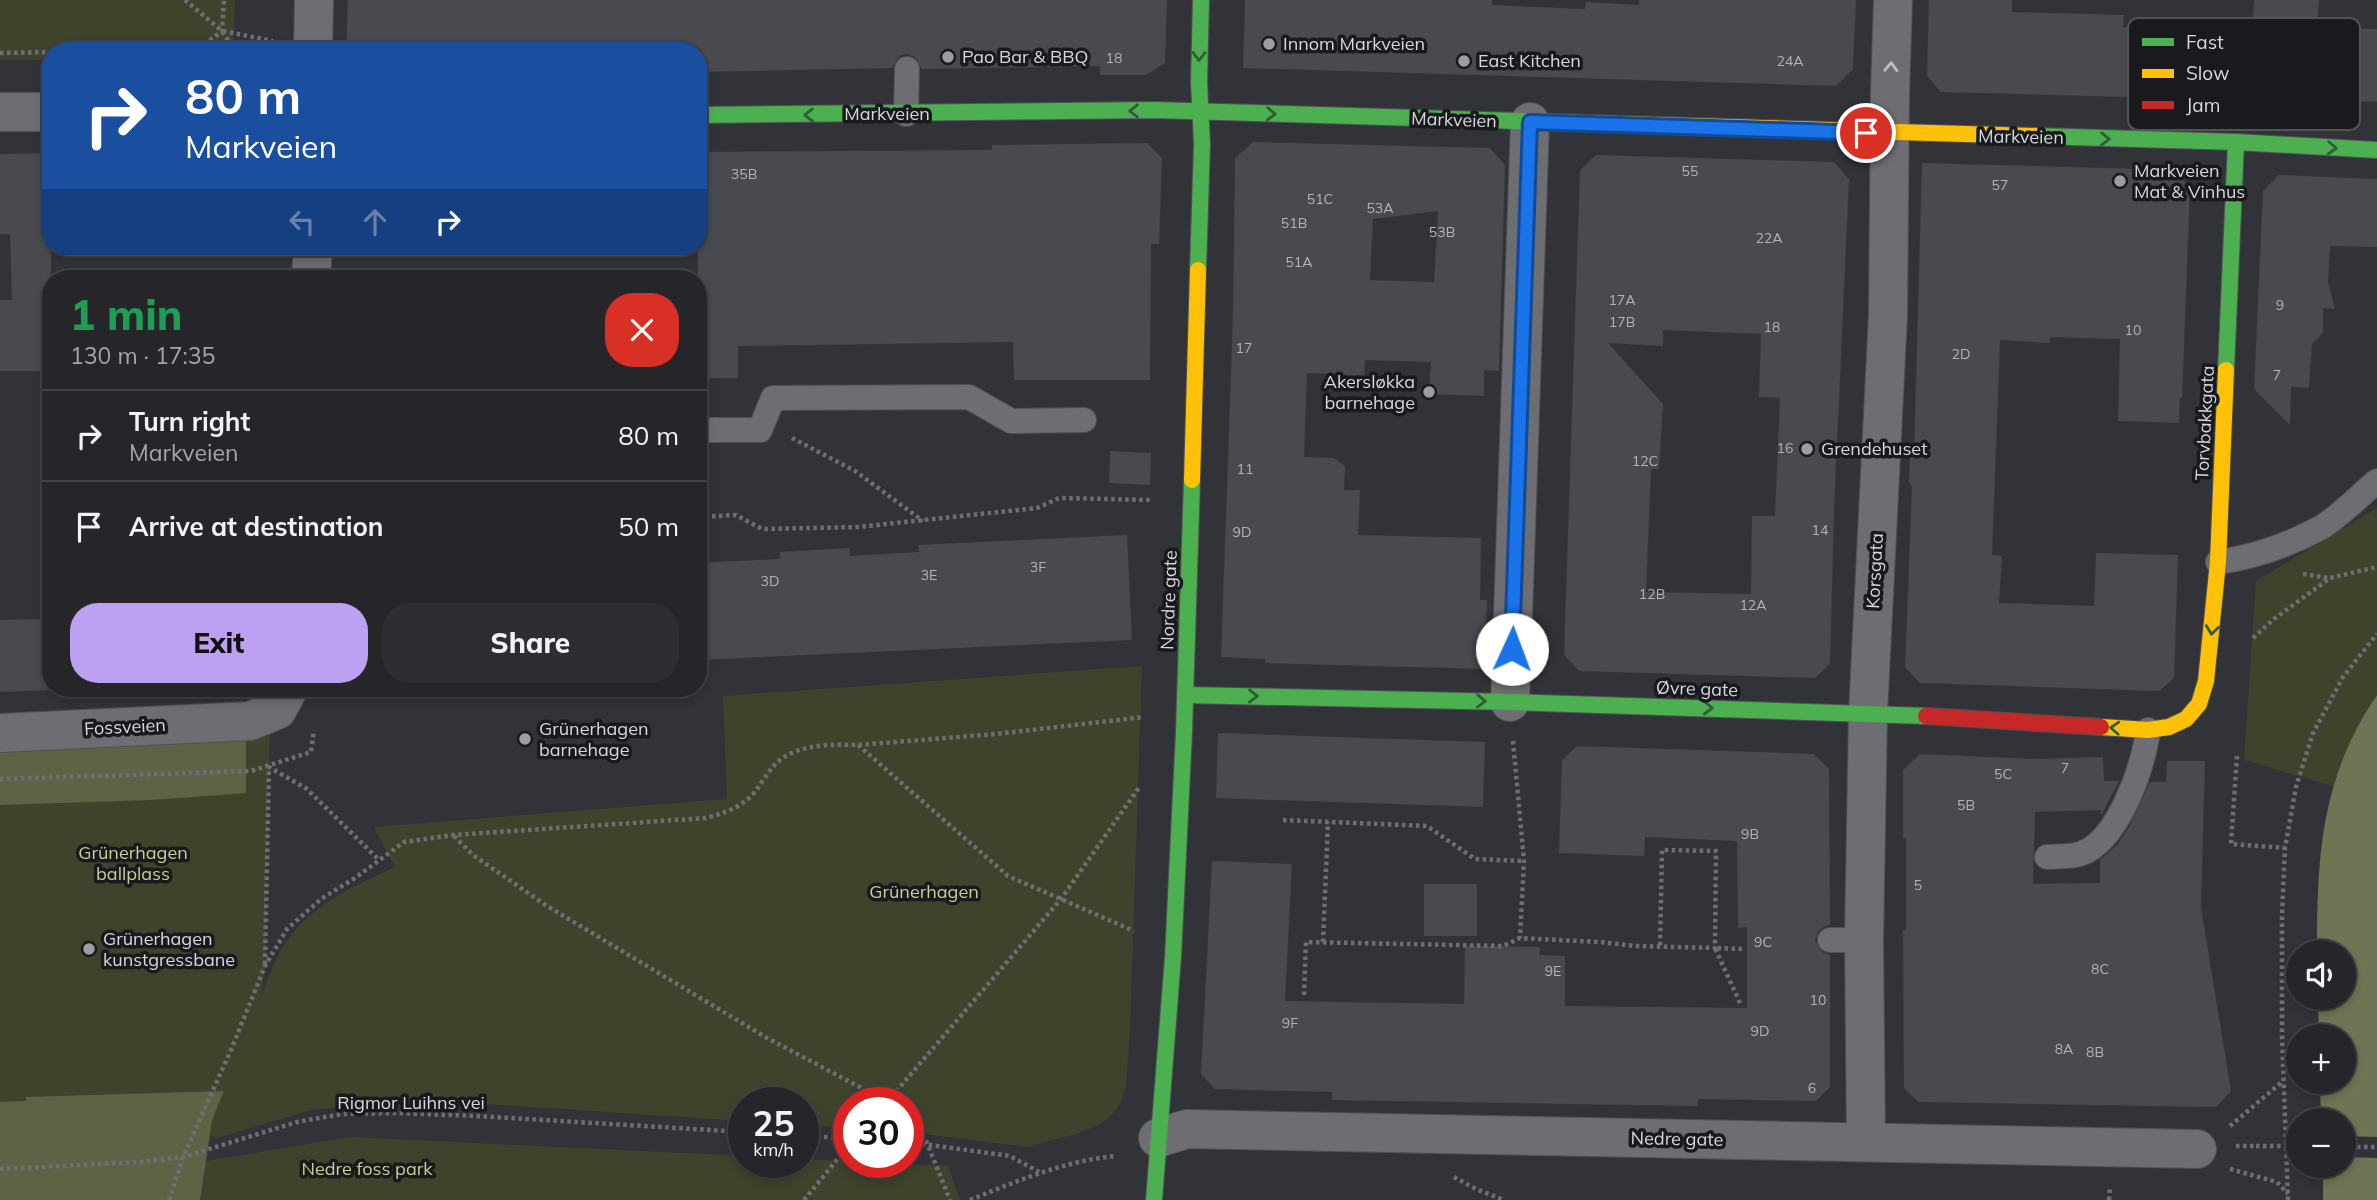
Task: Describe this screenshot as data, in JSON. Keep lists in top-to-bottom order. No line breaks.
{"streets":{"street":["Markveien","Torvbakkgata","Korsgata","Nordre gate","Øvre gate","Fossveien","Nedre gate"],"path":["Rigmor Luihns vei"]},"crossings":[["Markveien","Torvbakkgata"],["Markveien","Korsgata"],["Markveien","Nordre gate"],["Torvbakkgata","Øvre gate"],["Korsgata","Øvre gate"],["Korsgata","Nedre gate"],["Nordre gate","Øvre gate"],["Nordre gate","Nedre gate"]],"parks":["Grünerhagen ballplass","Grünerhagen","Nedre foss park"],"places":["Innom Markveien","Pao Bar & BBQ","East Kitchen","Markveien Mat & Vinhus","Akersløkka barnehage","Grendehuset","Grünerhagen barnehage","Grünerhagen kunstgressbane"],"house_numbers":["18","24A","55","35B","57","51C","53A","51B","53B","22A","51A","17A","9","17B","18","10","17","2D","7","16","12C","11","14","9D","3F","3E","3D","12B","12A","7","5C","5B","9B","5","9C","8C","9E","10","9F","9D","8A","8B","6"],"legend":["Fast","Slow","Jam"],"page":{"turn":["80 m","Markveien"],"heading":["1 min","130 m · 17:35"],"list":[{"name":"Turn right","note":"Markveien","value":"80 m"},{"name":"Arrive at destination","value":"50 m"}],"buttons":["Exit","Share"],"map_buttons":["+","−"],"speed":"25 km/h","limit":"30"}}
